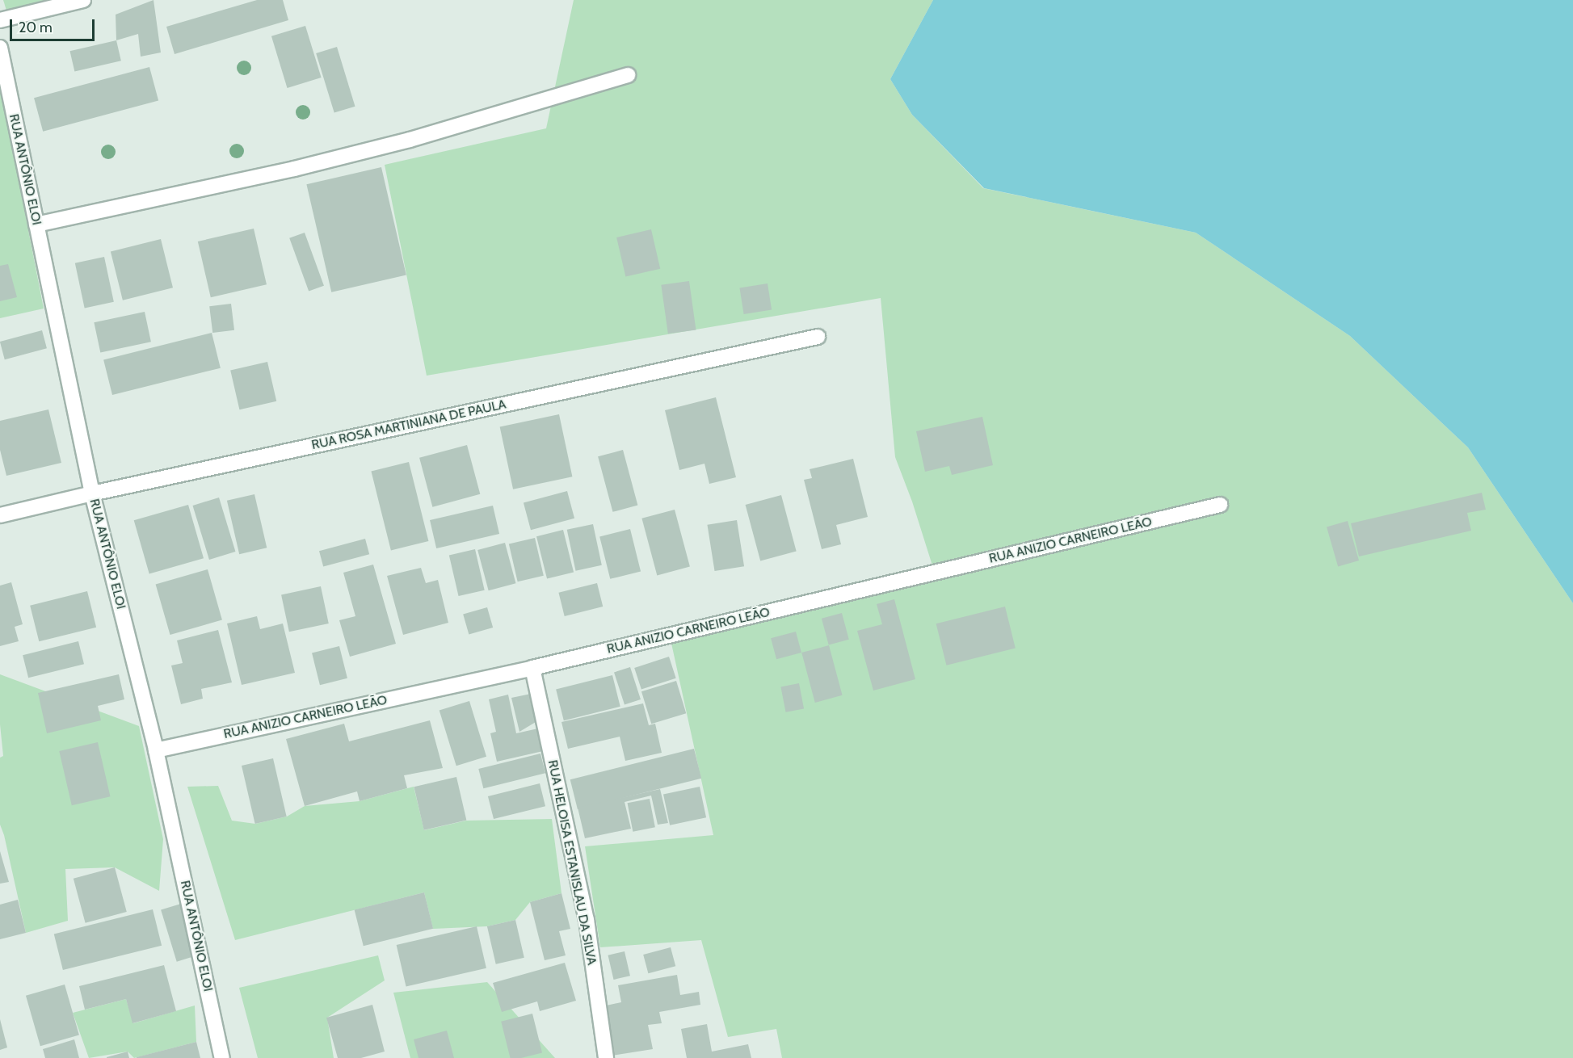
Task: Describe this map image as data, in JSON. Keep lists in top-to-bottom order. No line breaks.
{"streets":{"street":["RUA ANTÔNIO ELOI","RUA ROSA MARTINIANA DE PAULA","RUA ANIZIO CARNEIRO LEÃO","RUA HELOISA ESTANISLAU DA SILVA"]},"crossings":[["RUA ANTÔNIO ELOI","RUA ROSA MARTINIANA DE PAULA"],["RUA ANTÔNIO ELOI","RUA ANIZIO CARNEIRO LEÃO"],["RUA ANIZIO CARNEIRO LEÃO","RUA HELOISA ESTANISLAU DA SILVA"]],"scale_bar":"20 m"}
